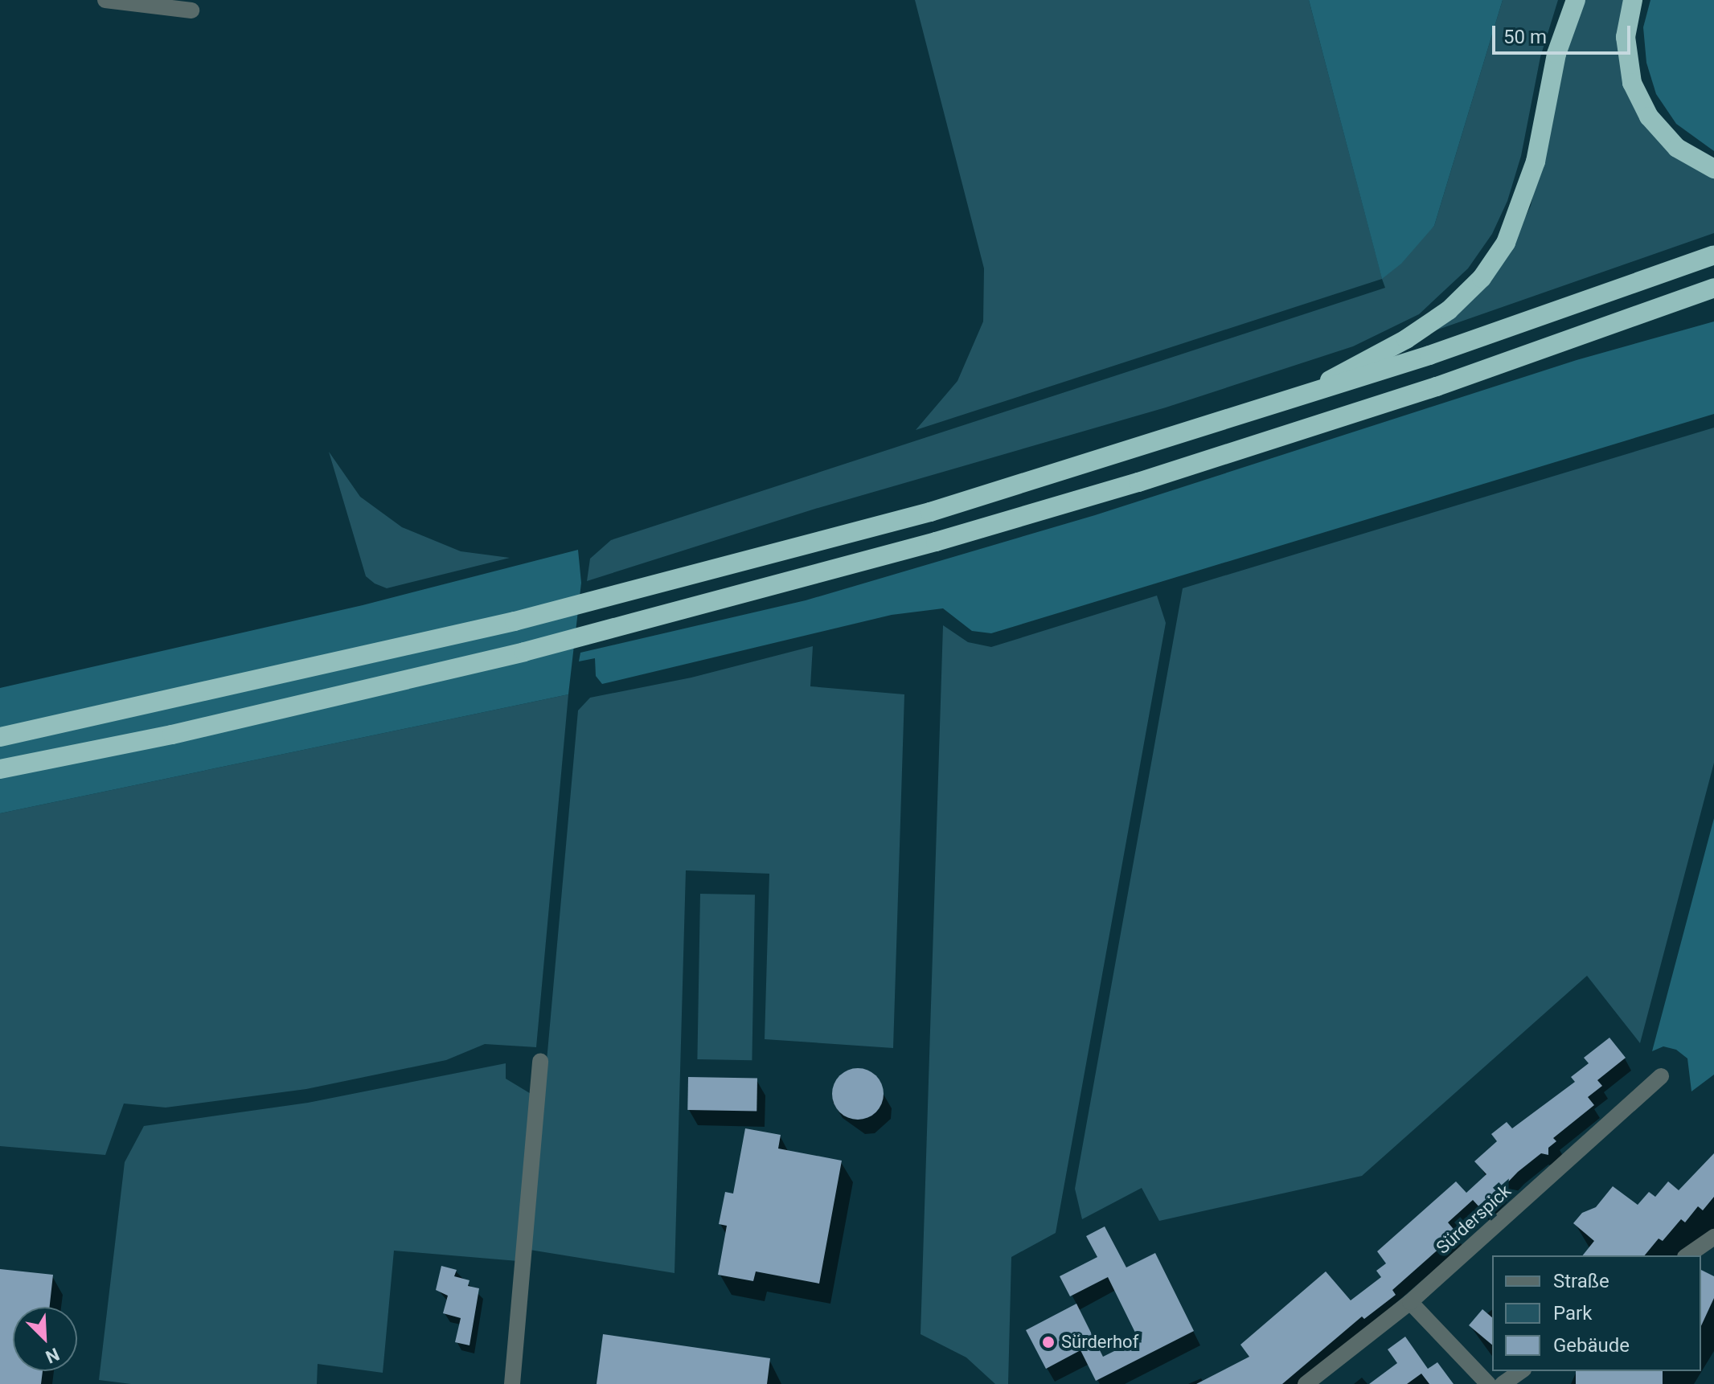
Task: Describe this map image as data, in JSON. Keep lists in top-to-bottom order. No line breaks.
{"streets":{"street":["Sürderspick"]},"places":["Sürderhof"],"legend":["Straße","Park","Gebäude"],"scale_bar":"50 m","north":"bottom right"}
